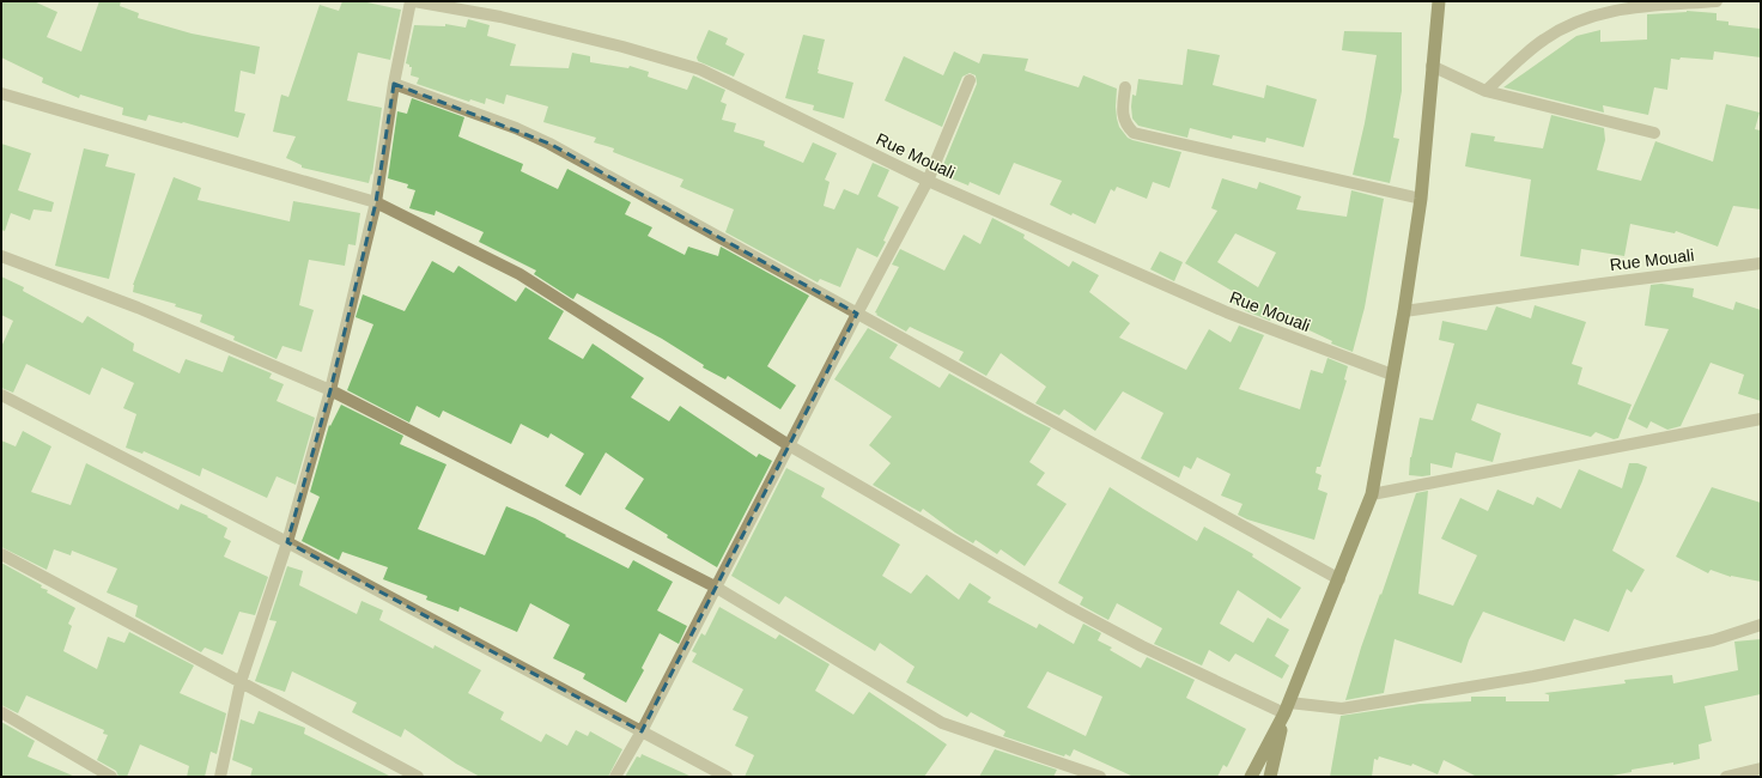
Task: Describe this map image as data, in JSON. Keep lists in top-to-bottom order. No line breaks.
{"streets":{"street":["Rue Mouali"]}}
